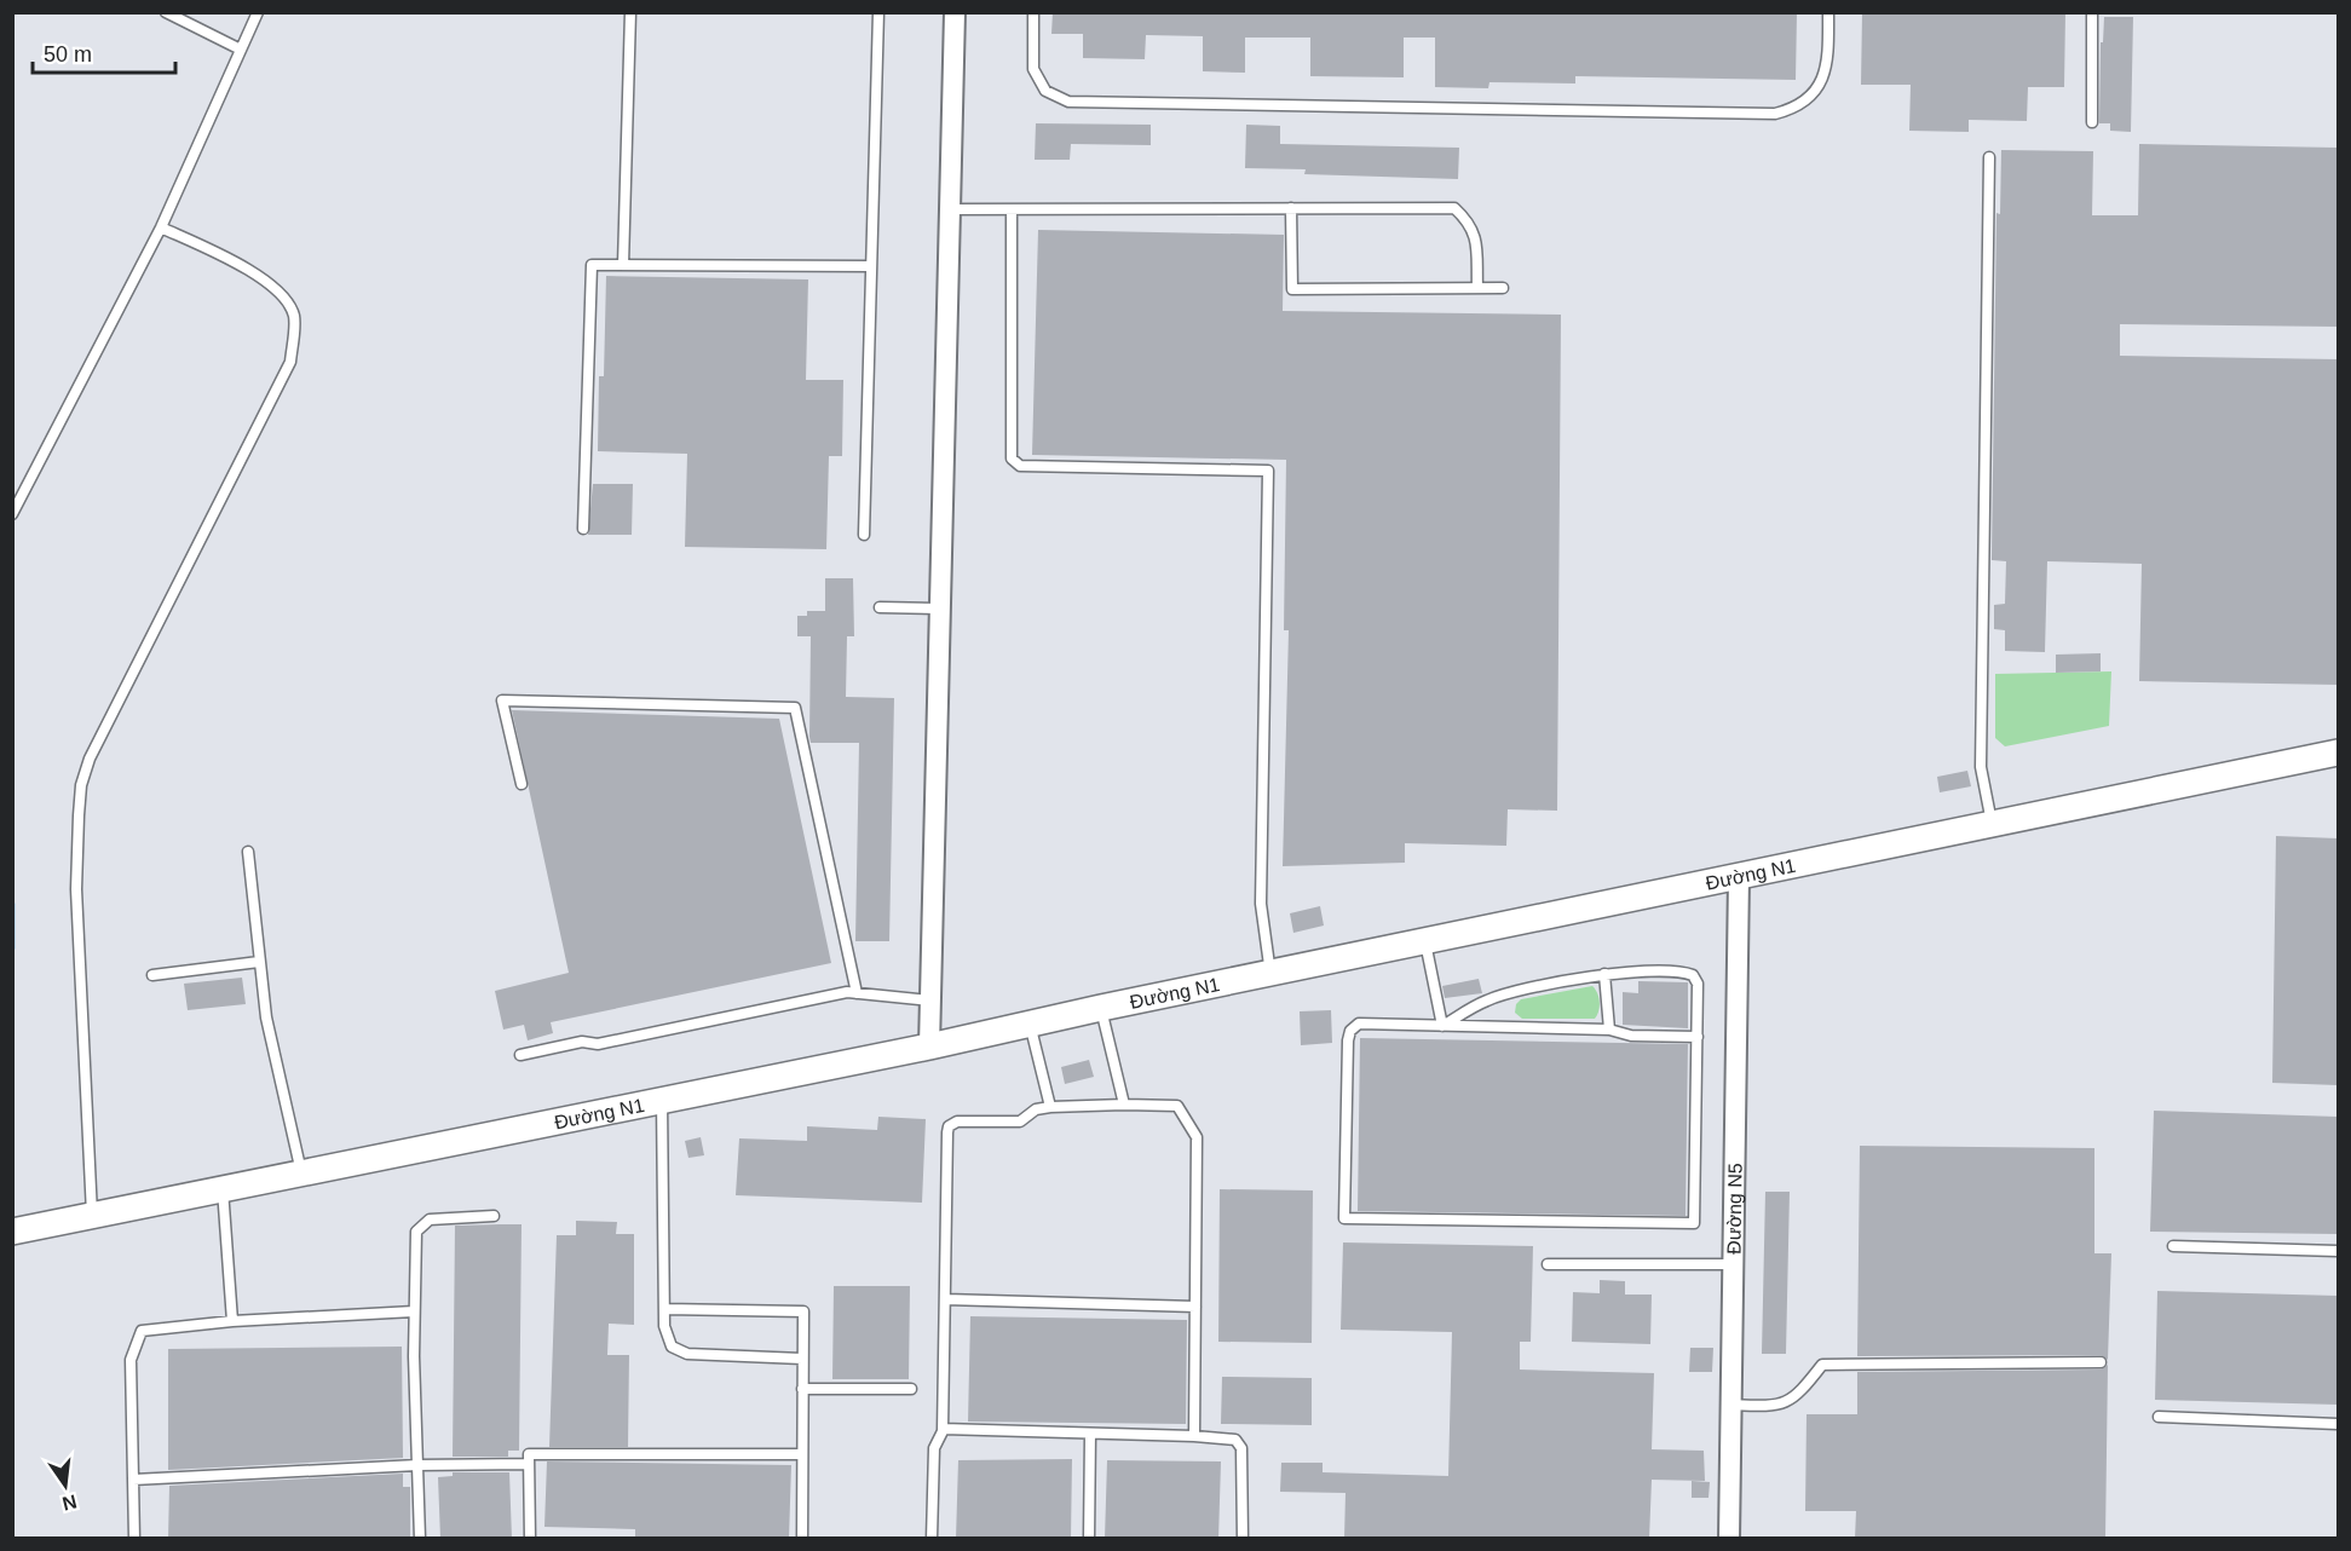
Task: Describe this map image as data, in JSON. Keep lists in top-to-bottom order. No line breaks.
{"streets":{"street":["Đường N1","Đường N5"]},"crossings":[["Đường N1","Đường N5"]],"scale_bar":"50 m","north":"bottom"}
